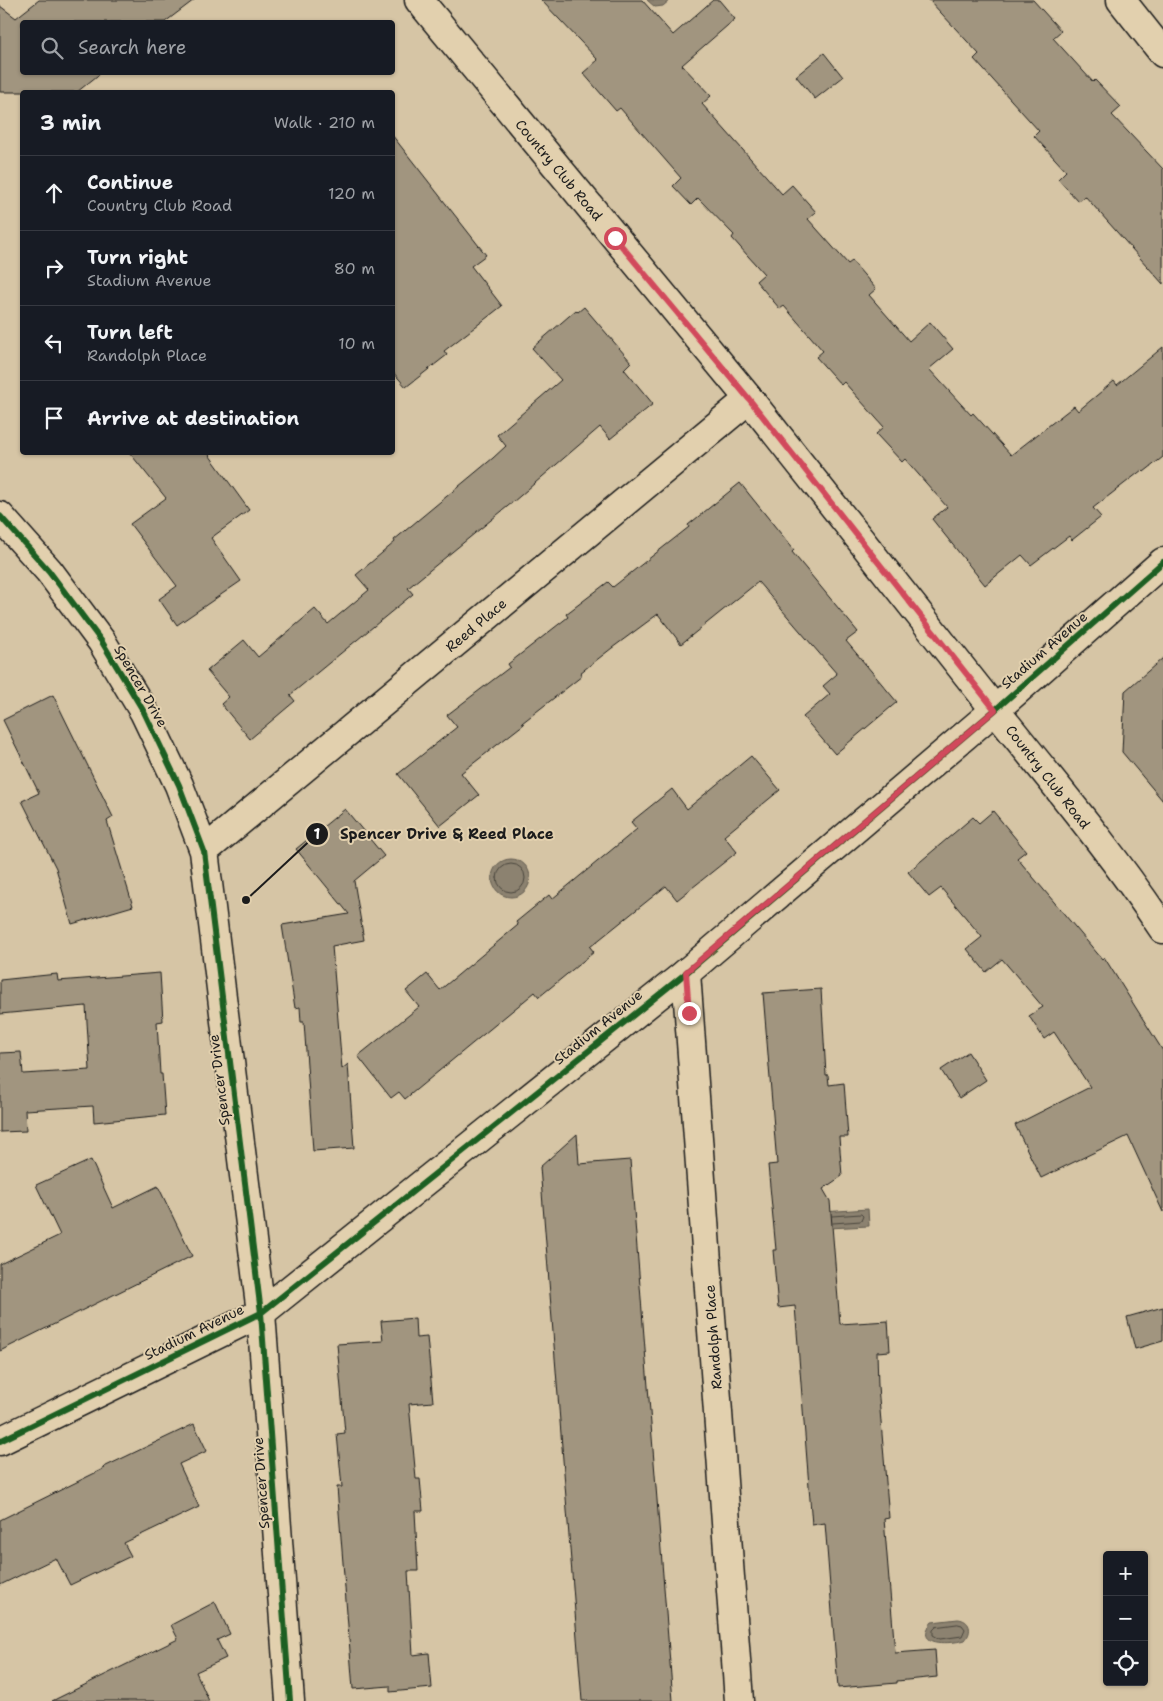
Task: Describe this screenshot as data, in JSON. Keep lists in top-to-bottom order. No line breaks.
{"streets":{"street":["Country Club Road","Reed Place","Stadium Avenue","Spencer Drive","Randolph Place"]},"crossings":[["Country Club Road","Reed Place"],["Country Club Road","Stadium Avenue"],["Reed Place","Spencer Drive"],["Stadium Avenue","Spencer Drive"],["Stadium Avenue","Randolph Place"]],"places":["Spencer Drive & Reed Place"],"page":{"search":"Search here","heading":["3 min","Walk · 210 m"],"list":[["Continue","Country Club Road","120 m"],["Turn right","Stadium Avenue","80 m"],["Turn left","Randolph Place","10 m"],"Arrive at destination"],"map_buttons":["+","−"]}}
